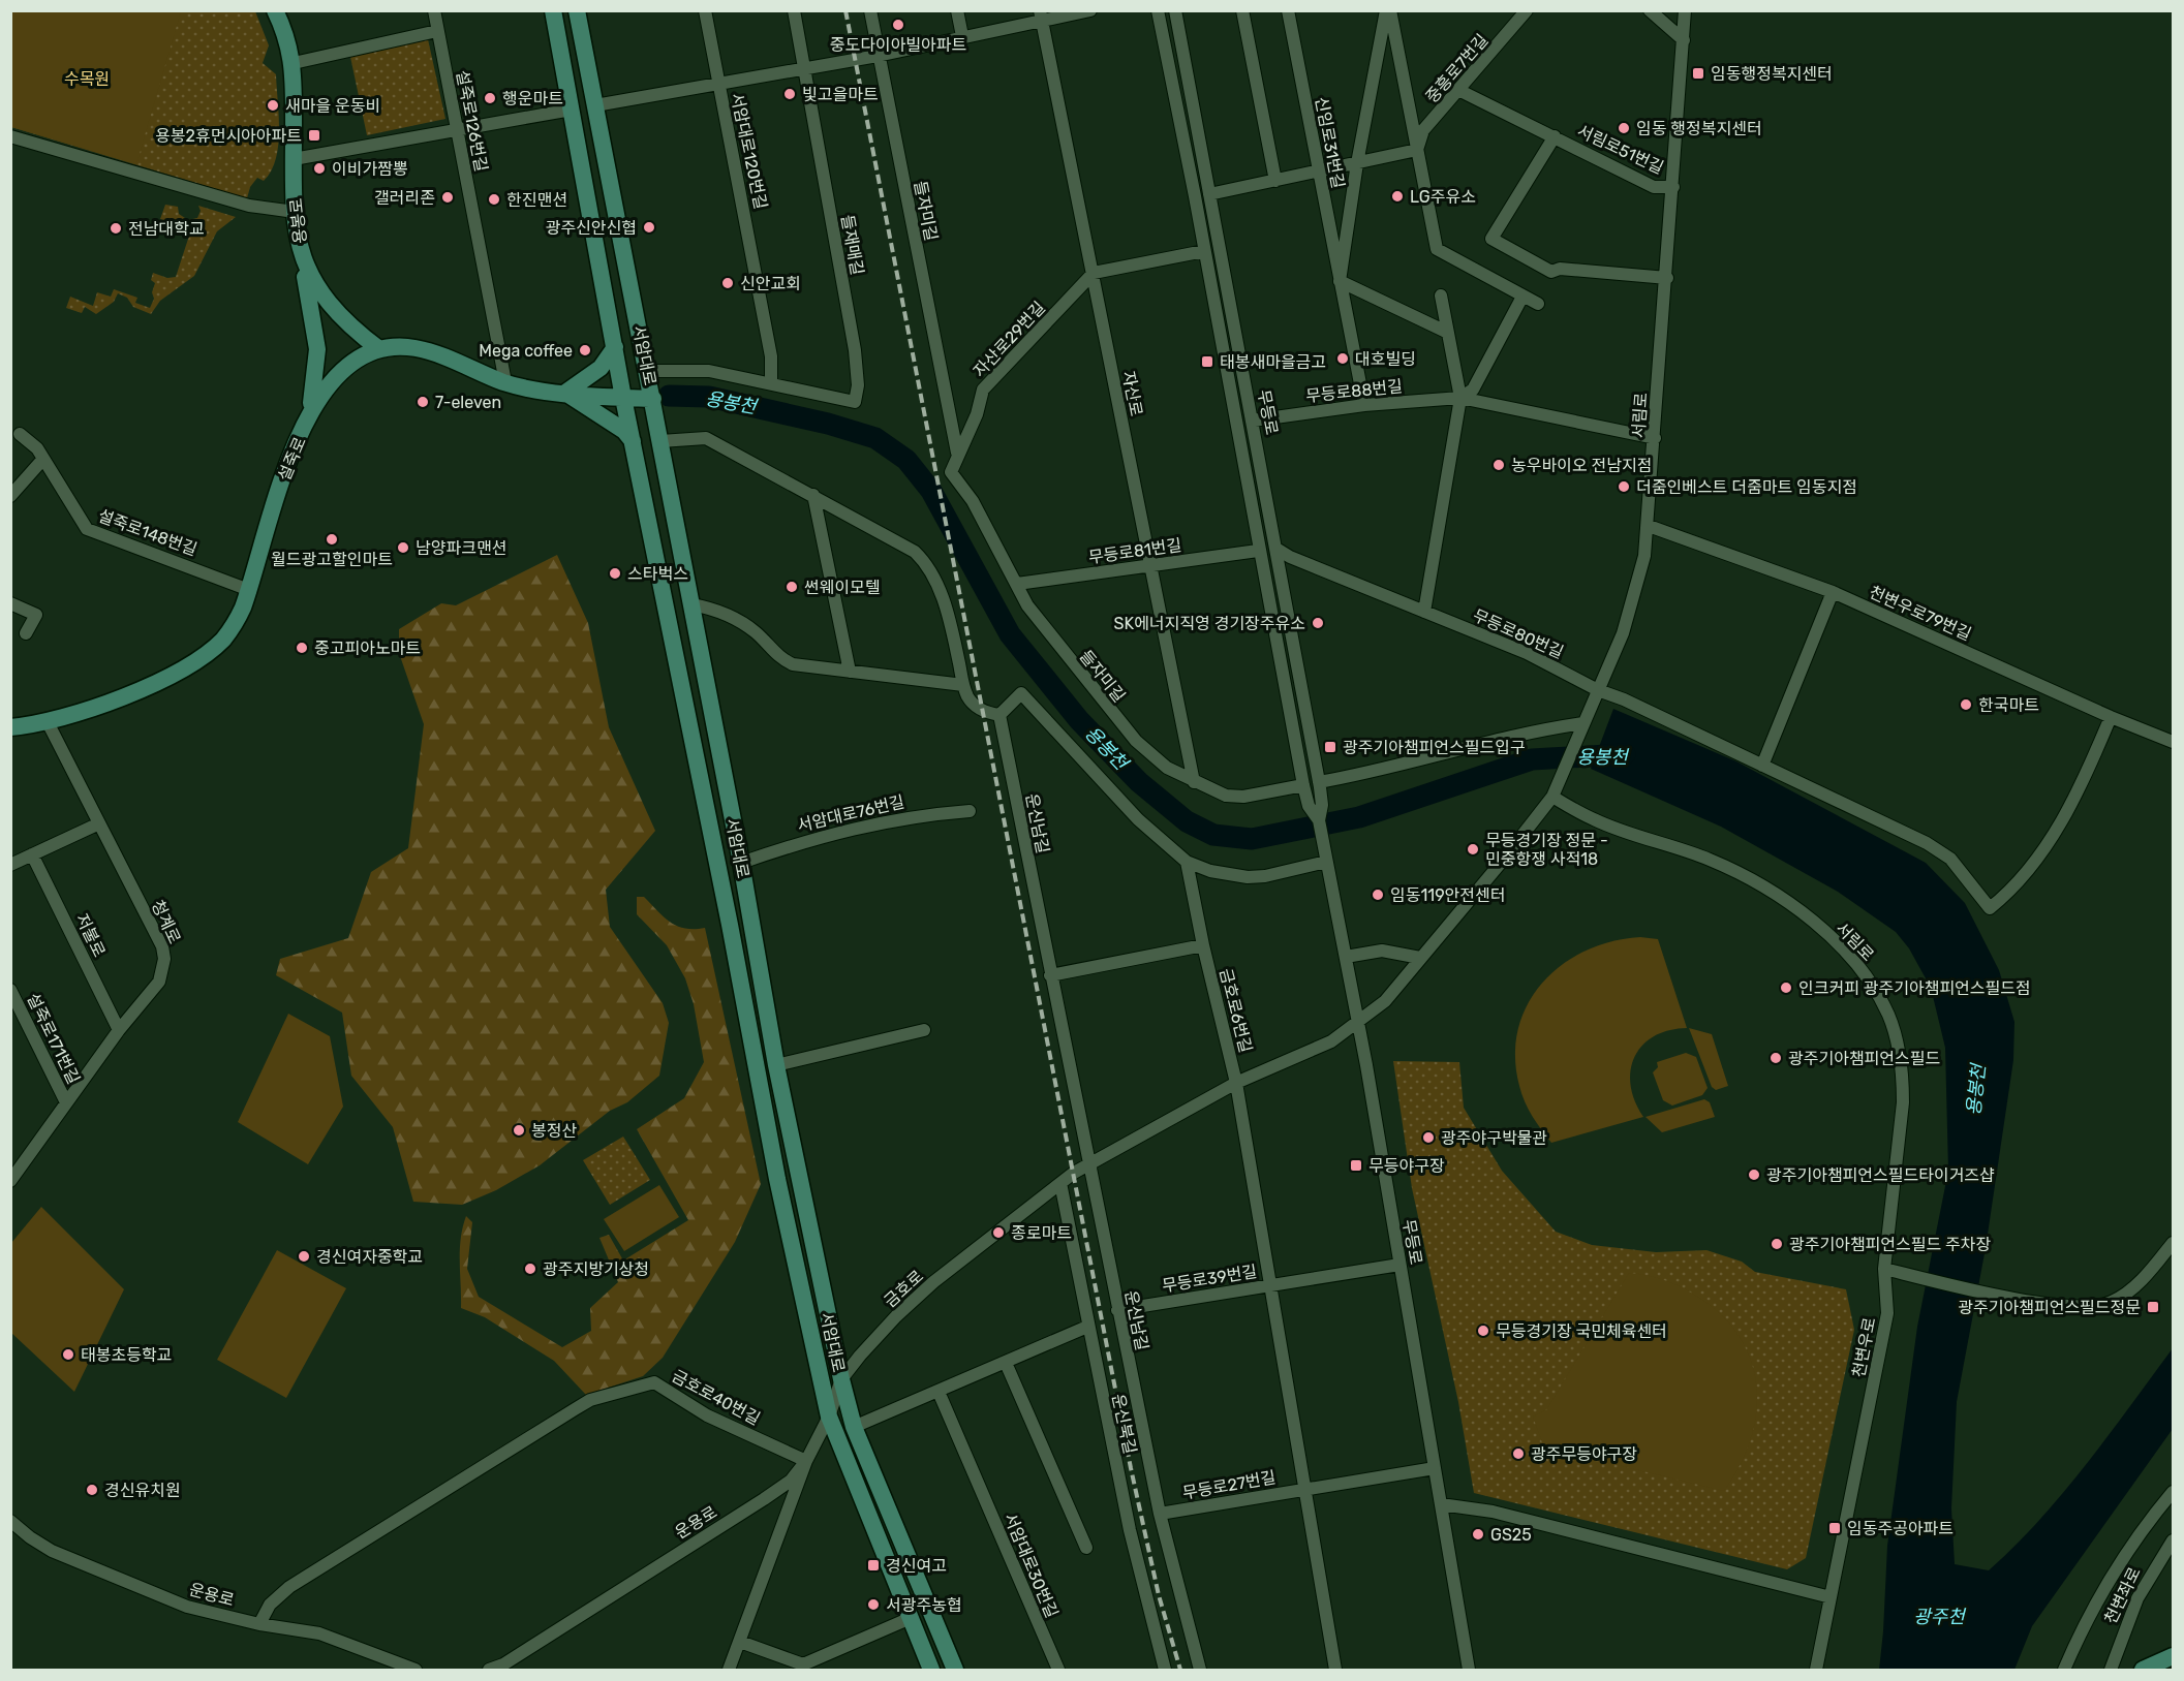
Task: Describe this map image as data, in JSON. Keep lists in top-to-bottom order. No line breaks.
{"streets":{"main road":["용봉로","서암대로","설죽로"],"street":["중흥로7번길","설죽로126번길","신임로31번길","서림로51번길","서암대로120번길","들자미길","들재매길","자산로29번길","무등로88번길","자산로","무등로","서림로","설죽로148번길","무등로81번길","천변우로79번길","무등로80번길","서암대로76번길","운신남길","청계로","저불로","금호로6번길","설죽로171번길","무등로39번길","금호로","천변우로","금호로40번길","운신북길","무등로27번길","운용로","서암대로30번길","천변좌로"]},"crossings":[["중흥로7번길","신임로31번길"],["중흥로7번길","서림로51번길"],["설죽로126번길","설죽로"],["신임로31번길","무등로88번길"],["서림로51번길","서림로"],["서암대로120번길","들자미길"],["서암대로120번길","들재매길"],["서암대로120번길","서암대로"],["서암대로120번길","자산로"],["들자미길","자산로29번길"],["들자미길","자산로"],["들자미길","무등로"],["들자미길","무등로81번길"],["용봉로","설죽로"],["들재매길","서암대로"],["자산로29번길","자산로"],["서암대로","설죽로"],["서암대로","서암대로76번길"],["서암대로","금호로"],["무등로88번길","무등로"],["무등로88번길","서림로"],["자산로","무등로81번길"],["무등로","서림로"],["무등로","무등로81번길"],["무등로","무등로80번길"],["무등로","무등로39번길"],["무등로","금호로"],["무등로","무등로27번길"],["서림로","천변우로79번길"],["서림로","무등로80번길"],["서림로","금호로"],["서림로","천변우로"],["설죽로","설죽로148번길"],["설죽로","청계로"],["천변우로79번길","무등로80번길"],["운신남길","무등로39번길"],["운신남길","금호로"],["운신남길","무등로27번길"],["청계로","저불로"],["청계로","설죽로171번길"],["금호로6번길","무등로39번길"],["금호로6번길","금호로"],["무등로39번길","금호로"],["무등로39번길","무등로27번길"],["금호로","금호로40번길"],["금호로","운신북길"],["금호로","운용로"],["금호로40번길","운용로"]],"water":["용봉천","광주천"],"parks":["수목원"],"places":{"other":["중도다이아빌아파트","빛고을마트","행운마트","새마을 운동비","임동 행정복지센터","이비가짬뽕","LG주유소","갤러리존","한진맨션","광주신안신협","전남대학교","신안교회","Mega coffee","대호빌딩","7-eleven","농우바이오 전남지점","더줌인베스트 더줌마트 임동지점","월드광고할인마트","남양파크맨션","스타벅스","썬웨이모텔","SK에너지직영 경기장주유소","중고피아노마트","한국마트","무등경기장 정문 - 민중항쟁 사적18","임동119안전센터","인크커피 광주기아챔피언스필드점","광주기아챔피언스필드","봉정산","광주야구박물관","광주기아챔피언스필드타이거즈샵","종로마트","광주기아챔피언스필드 주차장","경신여자중학교","광주지방기상청","무등경기장 국민체육센터","태봉초등학교","광주무등야구장","경신유치원","GS25","서광주농협"],"transit":["임동행정복지센터","용봉2휴먼시아아파트","태봉새마을금고","광주기아챔피언스필드입구","무등야구장","광주기아챔피언스필드정문","임동주공아파트","경신여고"]}}
